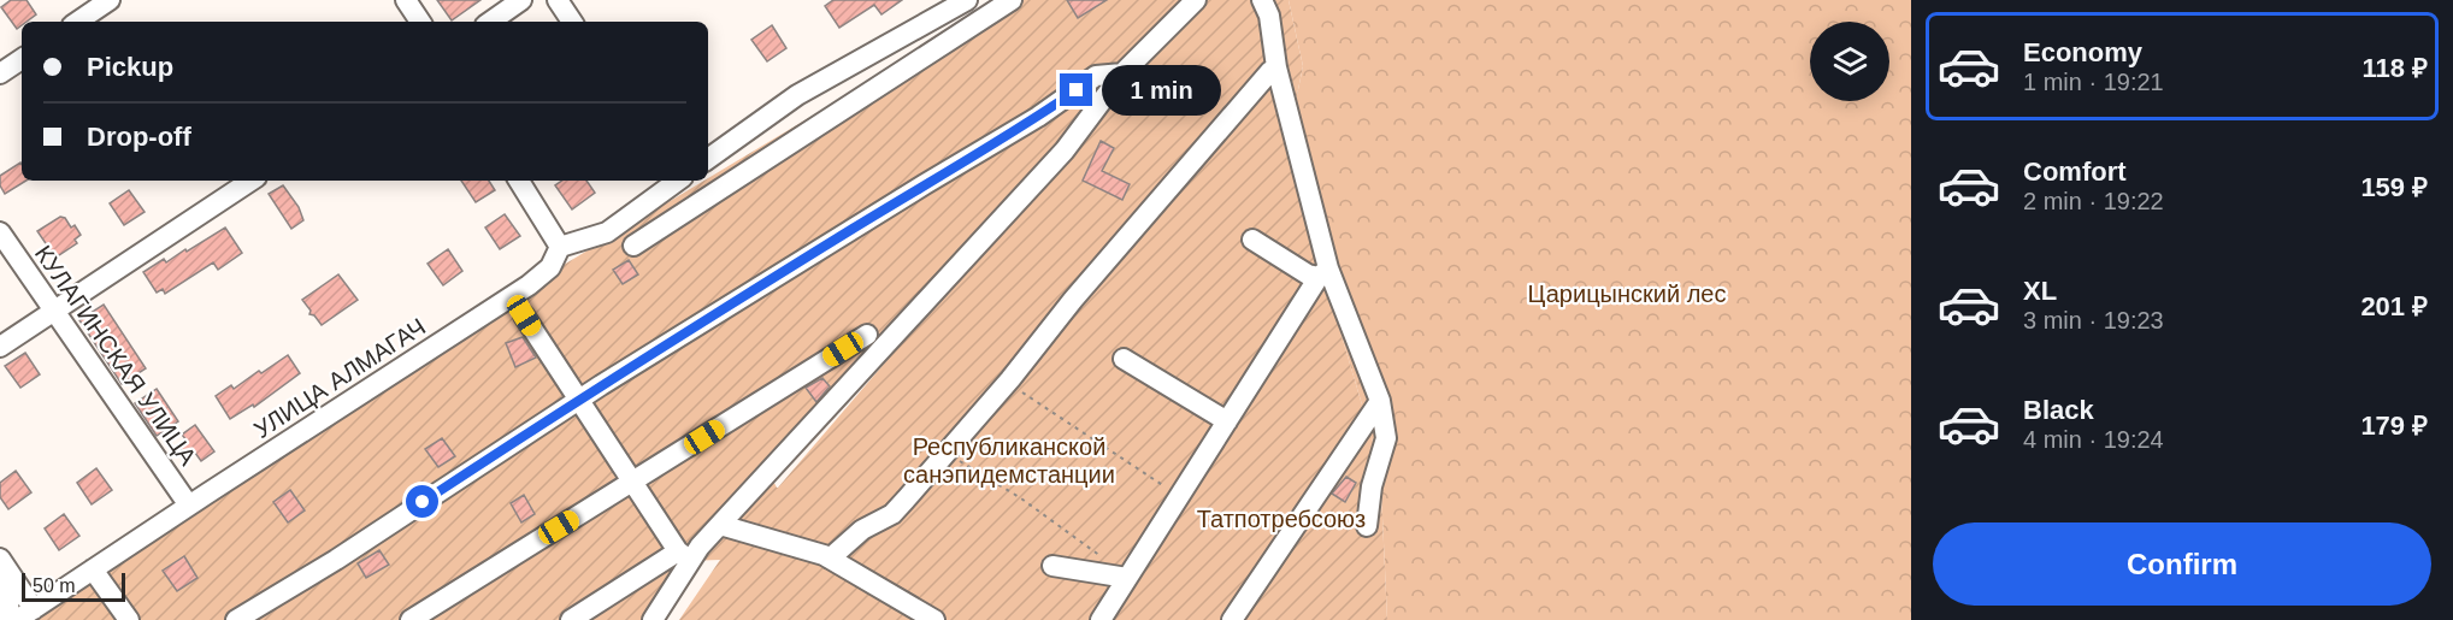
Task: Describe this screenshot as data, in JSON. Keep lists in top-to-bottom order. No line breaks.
{"streets":{"street":["КУЛАГИНСКАЯ УЛИЦА","УЛИЦА АЛМАГАЧ"]},"crossings":[["КУЛАГИНСКАЯ УЛИЦА","УЛИЦА АЛМАГАЧ"]],"parks":["Царицынский лес","Республиканской санэпидемстанции","Татпотребсоюз"],"scale_bar":"50 m","page":{"list":[{"name":"Economy","note":"1 min · 19:21","value":"118 ₽"},{"name":"Comfort","note":"2 min · 19:22","value":"159 ₽"},{"name":"XL","note":"3 min · 19:23","value":"201 ₽"},{"name":"Black","note":"4 min · 19:24","value":"179 ₽"}],"banner":["Pickup","Drop-off"],"bubble":"1 min","buttons":"Confirm","scale":"50 m"}}
